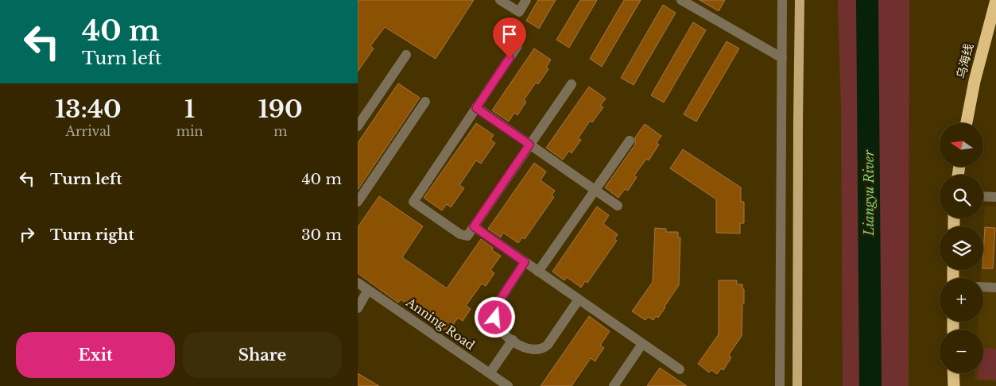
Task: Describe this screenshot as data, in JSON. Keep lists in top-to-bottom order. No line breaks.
{"streets":{"highway":["乌海线"],"street":["Anning Road"]},"water":["Liangyu River"],"north":"left","page":{"turn":["40 m","Turn left"],"eta":["13:40","Arrival","1","min","190","m"],"map_buttons":["+","−"],"list":[{"name":"Turn left","value":"40 m"},{"name":"Turn right","value":"30 m"}],"buttons":["Exit","Share"]}}
